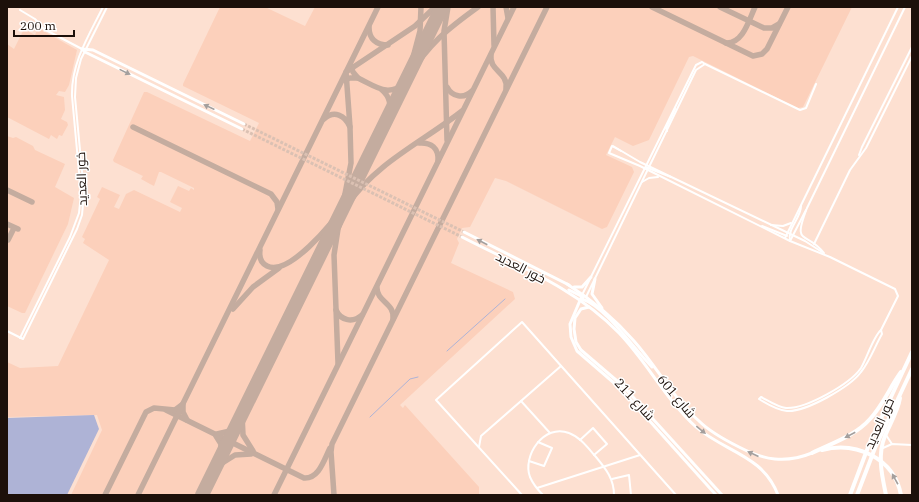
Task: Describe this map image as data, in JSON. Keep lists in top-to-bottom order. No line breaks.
{"streets":{"highway":["خور العديد"],"main road":["شارع 601","شارع 211"]},"crossings":[["خور العديد","شارع 601"],["خور العديد","شارع 211"],["شارع 601","شارع 211"]],"scale_bar":"200 m"}
